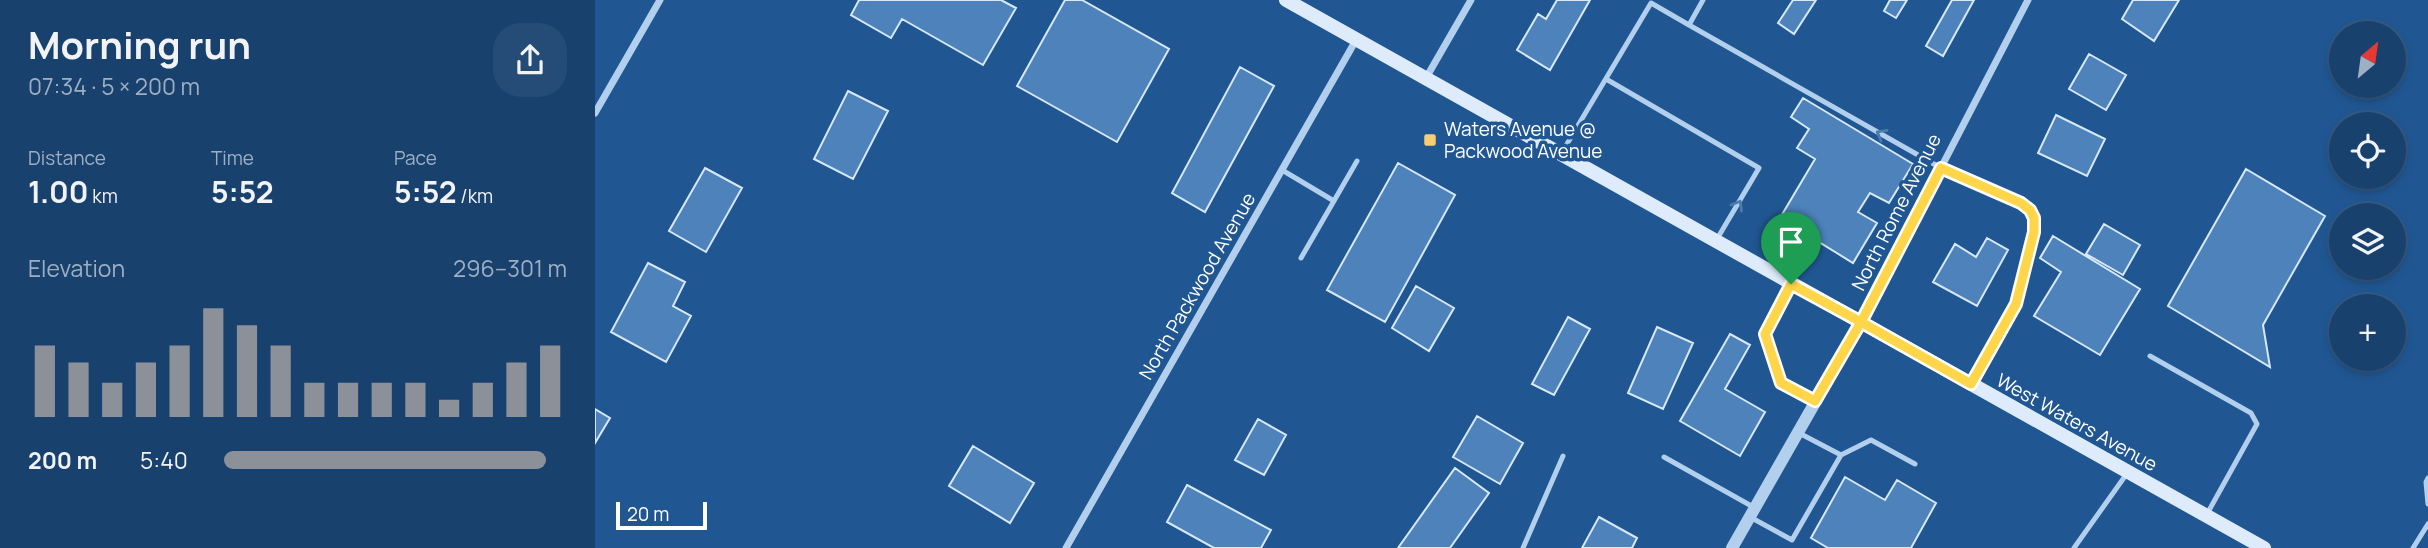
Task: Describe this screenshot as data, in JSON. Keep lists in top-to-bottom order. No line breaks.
{"streets":{"main road":["West Waters Avenue"],"street":["North Rome Avenue","North Packwood Avenue"]},"crossings":[["North Rome Avenue","West Waters Avenue"],["North Packwood Avenue","West Waters Avenue"]],"places":{"transit":["Waters Avenue @ Packwood Avenue"]},"scale_bar":"20 m","north":"top right","page":{"heading":["Morning run","07:34 · 5 × 200 m"],"map_buttons":"+","stats":[["Distance","1.00 km"],["Time","5:52"],["Pace","5:52 /km"]],"chart":["Elevation","296–301 m"],"list":[{"name":"200 m","note":"5:40"}],"scale":"20 m"}}
